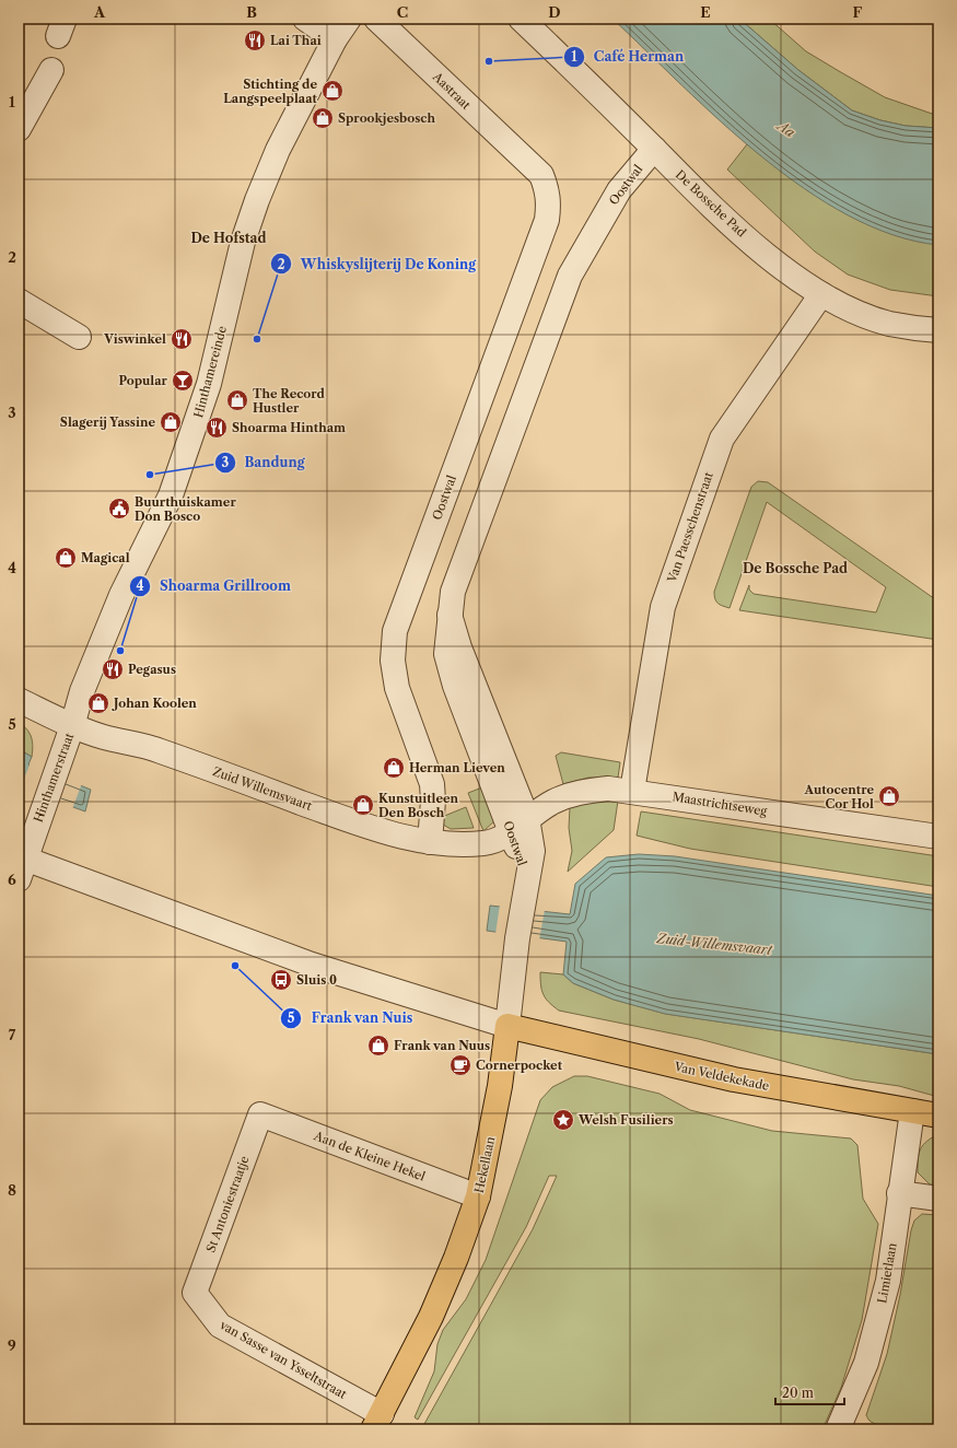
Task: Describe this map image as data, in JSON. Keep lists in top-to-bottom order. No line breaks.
{"streets":{"main road":["Van Veldekekade","Hekellaan"],"street":["Aastraat","Oostwal","De Bossche Pad","Hinthamereinde","Van Paesschenstraat","Hinthamerstraat","Zuid Willemsvaart","Maastrichtseweg","Aan de Kleine Hekel","St Antoniestraatje","Limietlaan","van Sasse van Ysseltstraat"]},"crossings":[["Aastraat","Oostwal"],["Oostwal","De Bossche Pad"],["Oostwal","Zuid Willemsvaart"],["Oostwal","Maastrichtseweg"],["Oostwal","Hekellaan"],["De Bossche Pad","Van Paesschenstraat"],["Hinthamereinde","Hinthamerstraat"],["Hinthamereinde","Zuid Willemsvaart"],["Van Paesschenstraat","Maastrichtseweg"],["Hinthamerstraat","Zuid Willemsvaart"],["Zuid Willemsvaart","Maastrichtseweg"],["Van Veldekekade","Hekellaan"],["Van Veldekekade","Limietlaan"],["Aan de Kleine Hekel","Hekellaan"],["Aan de Kleine Hekel","St Antoniestraatje"],["Hekellaan","van Sasse van Ysseltstraat"],["St Antoniestraatje","van Sasse van Ysseltstraat"]],"districts":["De Hofstad","De Bossche Pad"],"water":["Aa","Zuid-Willemsvaart"],"places":{"restaurant":["Lai Thai","Viswinkel","Shoarma Hintham","Pegasus"],"other":["Café Herman","Whiskyslijterij De Koning","Bandung","Shoarma Grillroom","Frank van Nuis"],"shop":["Stichting de Langspeelplaat","Sprookjesbosch","The Record Hustler","Slagerij Yassine","Magical","Johan Koolen","Herman Lieven","Autocentre Cor Hol","Kunstuitleen Den Bosch","Frank van Nuus"],"bar":["Popular"],"public building":["Buurthuiskamer Don Bosco"],"bus stop":["Sluis 0"],"cafe":["Cornerpocket"],"place":["Welsh Fusiliers"]},"scale_bar":"20 m","grid":{"columns":["A","B","C","D","E","F"],"rows":["1","2","3","4","5","6","7","8","9"]}}
